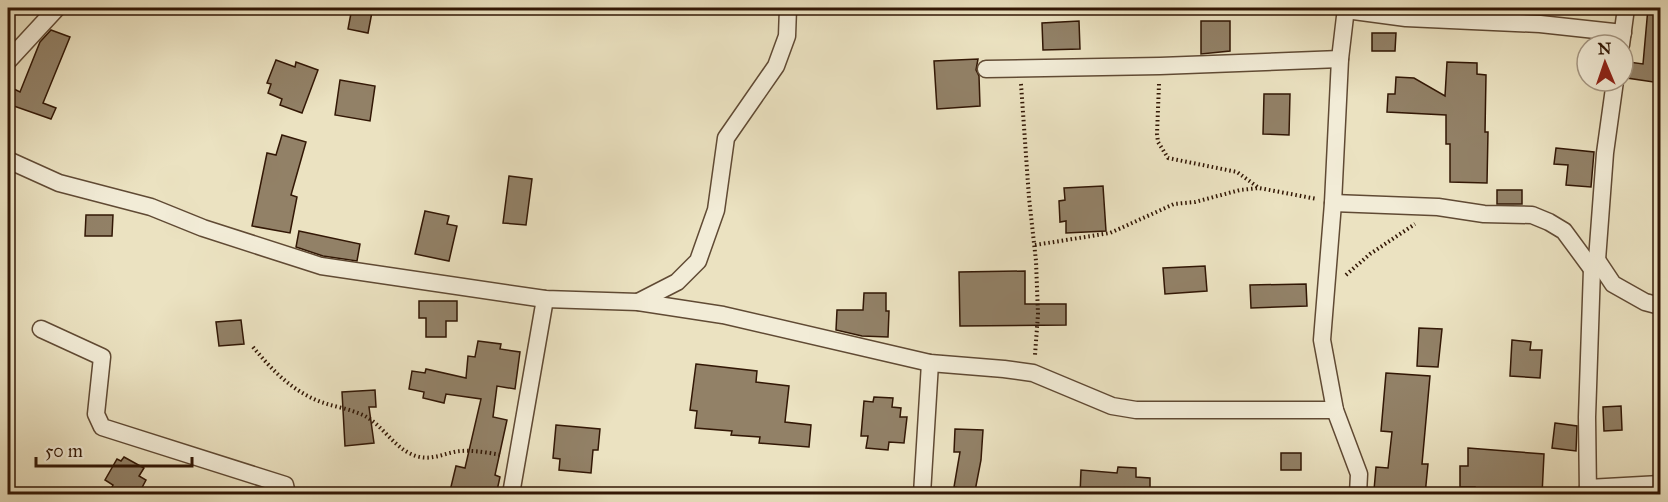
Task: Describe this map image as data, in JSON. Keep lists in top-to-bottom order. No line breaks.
{"scale_bar":"50 m","north":"top"}
